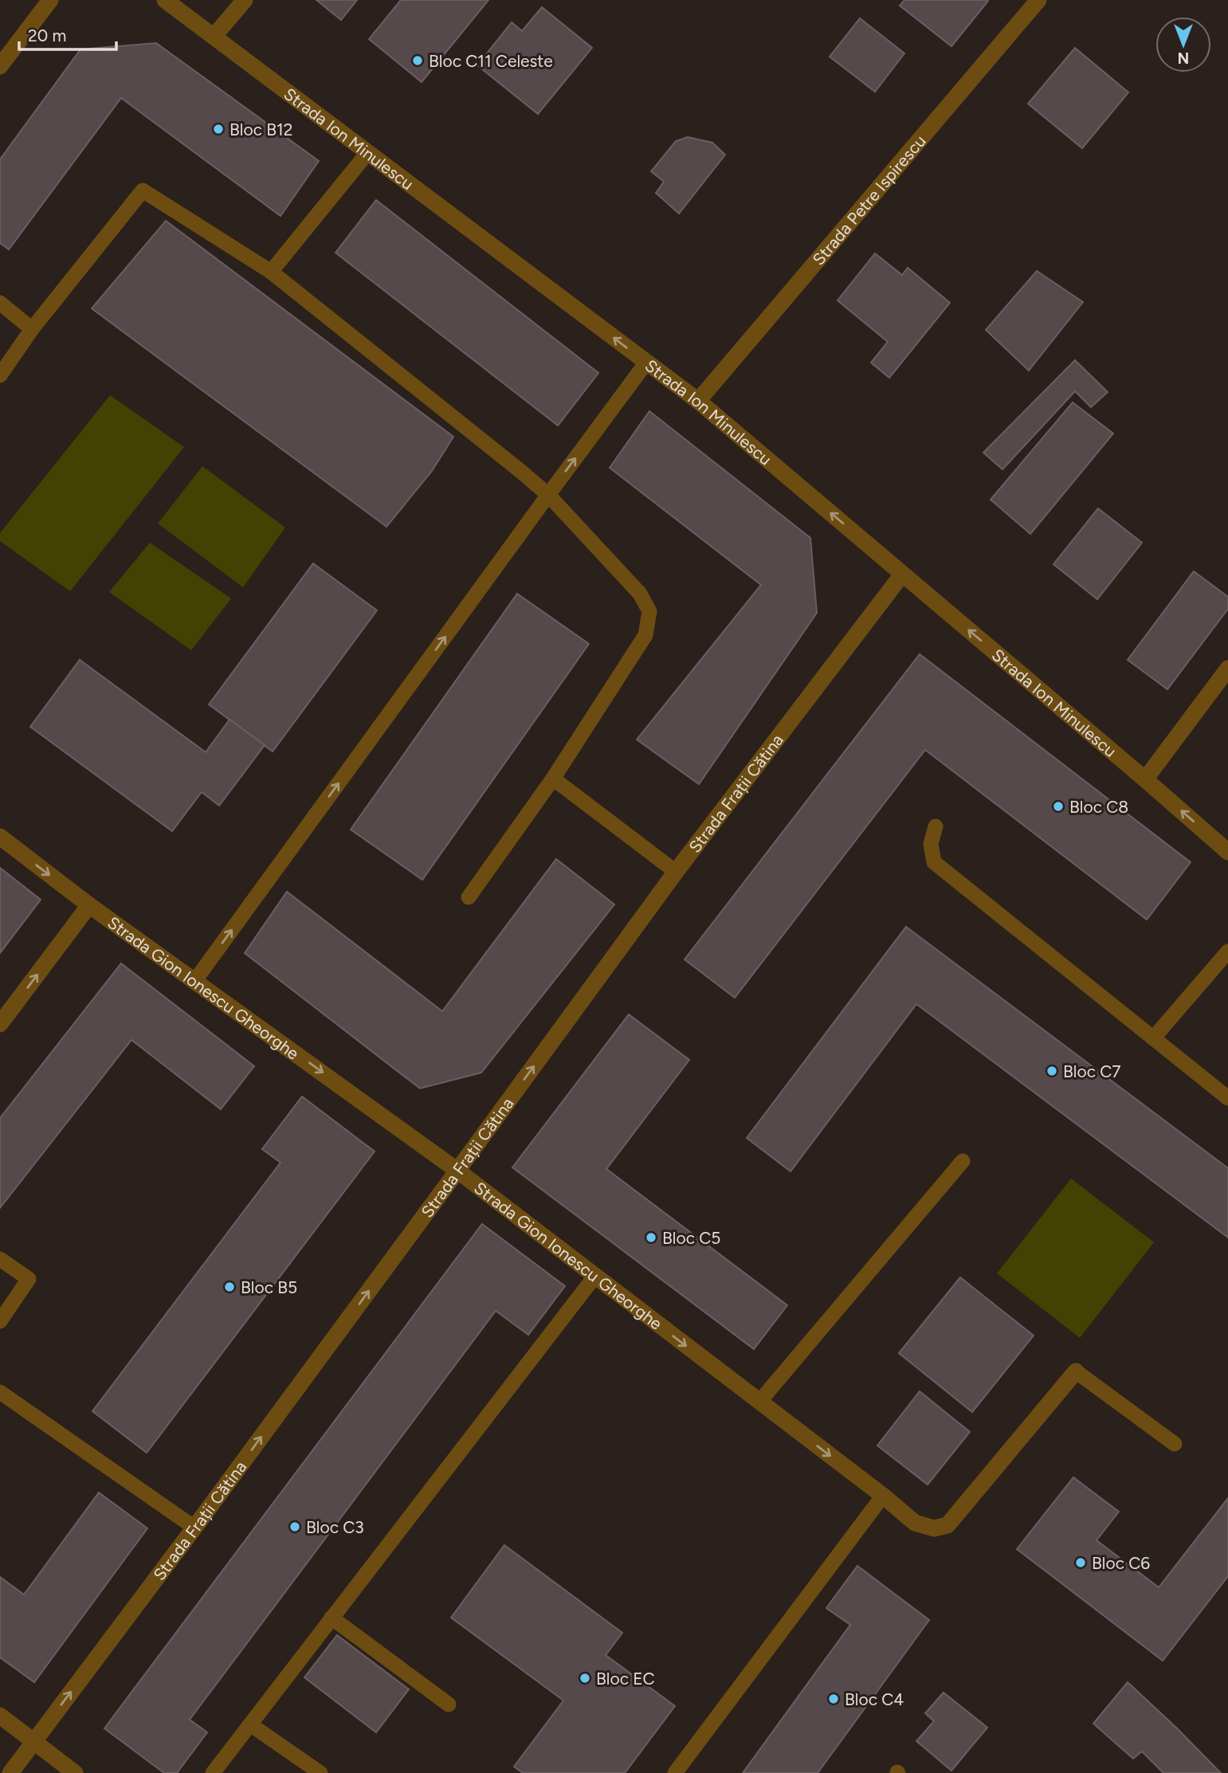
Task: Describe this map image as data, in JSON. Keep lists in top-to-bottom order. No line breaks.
{"streets":{"street":["Strada Ion Minulescu","Strada Petre Ispirescu","Strada Frații Cătina","Strada Gion Ionescu Gheorghe"]},"crossings":[["Strada Ion Minulescu","Strada Petre Ispirescu"],["Strada Ion Minulescu","Strada Frații Cătina"],["Strada Frații Cătina","Strada Gion Ionescu Gheorghe"]],"one_way":["Strada Ion Minulescu","Strada Frații Cătina","Strada Gion Ionescu Gheorghe"],"places":["Bloc C11 Celeste","Bloc B12","Bloc C8","Bloc C7","Bloc C5","Bloc B5","Bloc C3","Bloc C6","Bloc EC","Bloc C4"],"scale_bar":"20 m","north":"bottom"}
